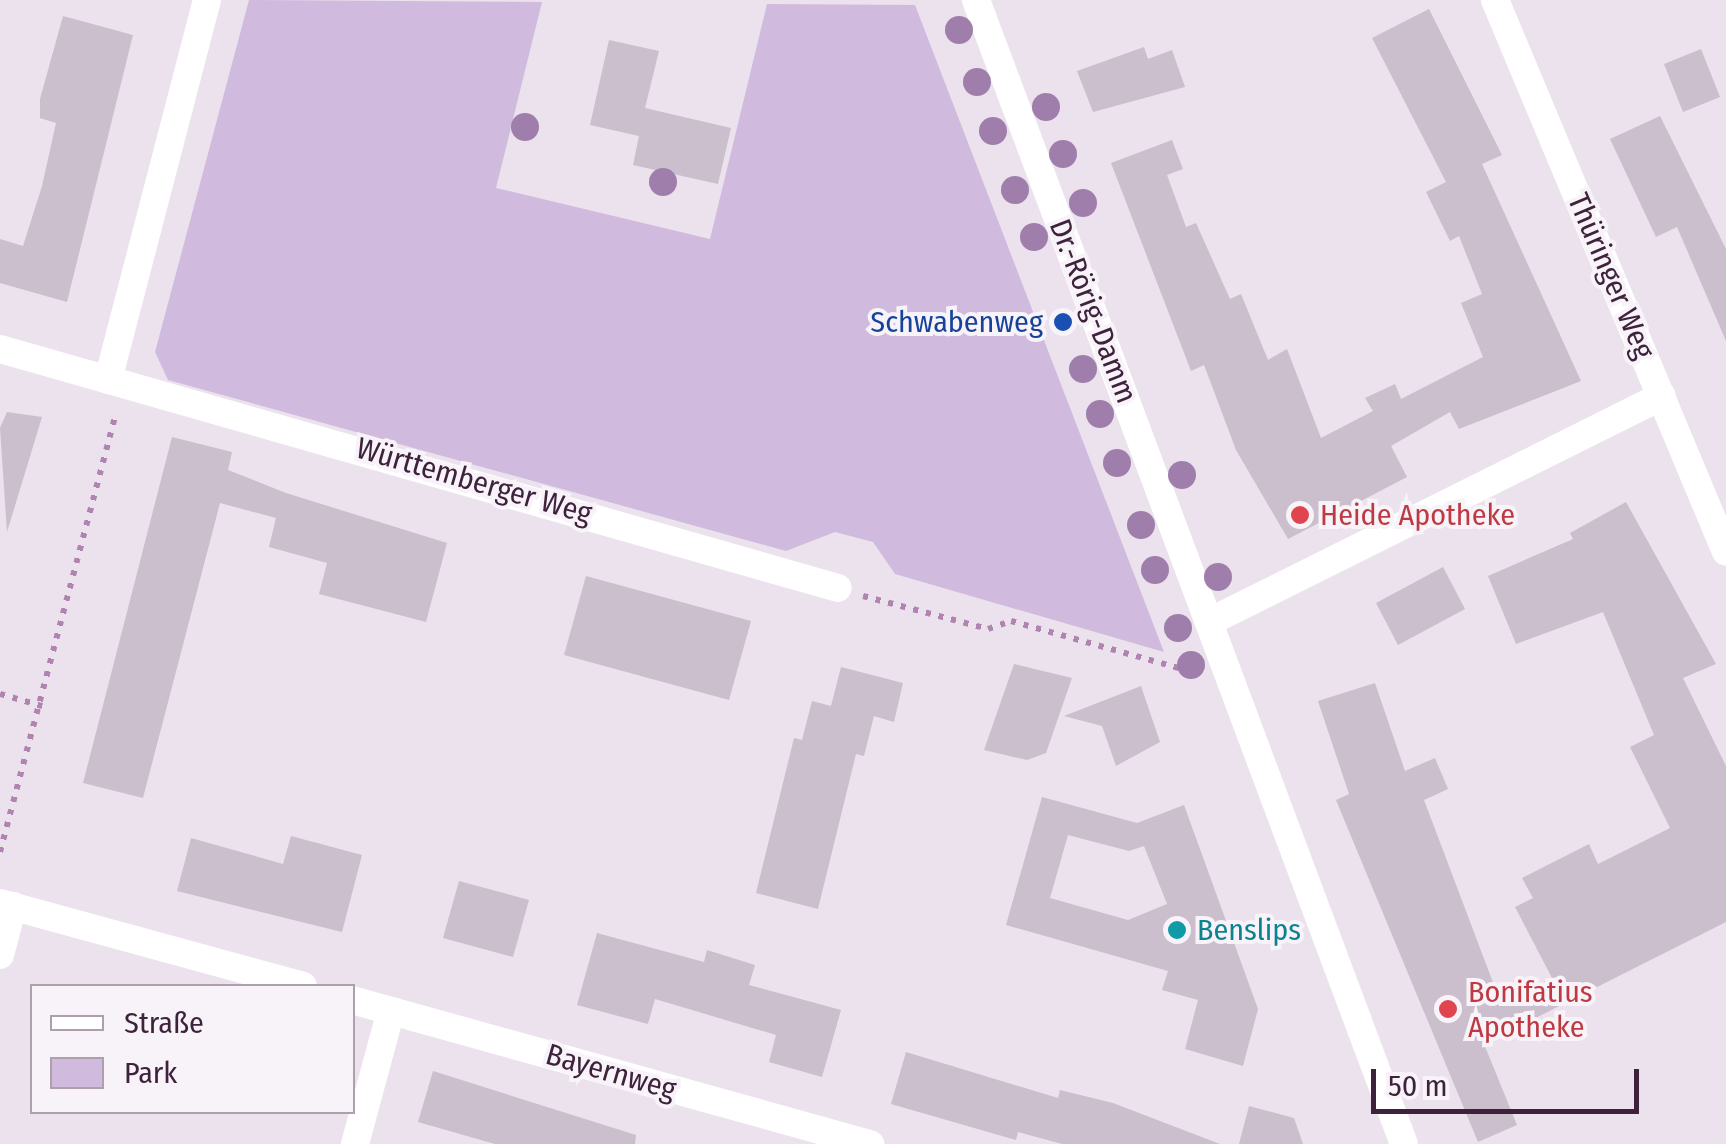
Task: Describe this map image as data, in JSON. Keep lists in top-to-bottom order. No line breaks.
{"streets":{"street":["Thüringer Weg","Dr.-Rörig-Damm","Württemberger Weg","Bayernweg"]},"places":["Schwabenweg","Heide Apotheke","Benslips","Bonifatius Apotheke"],"legend":["Straße","Park"],"scale_bar":"50 m"}
